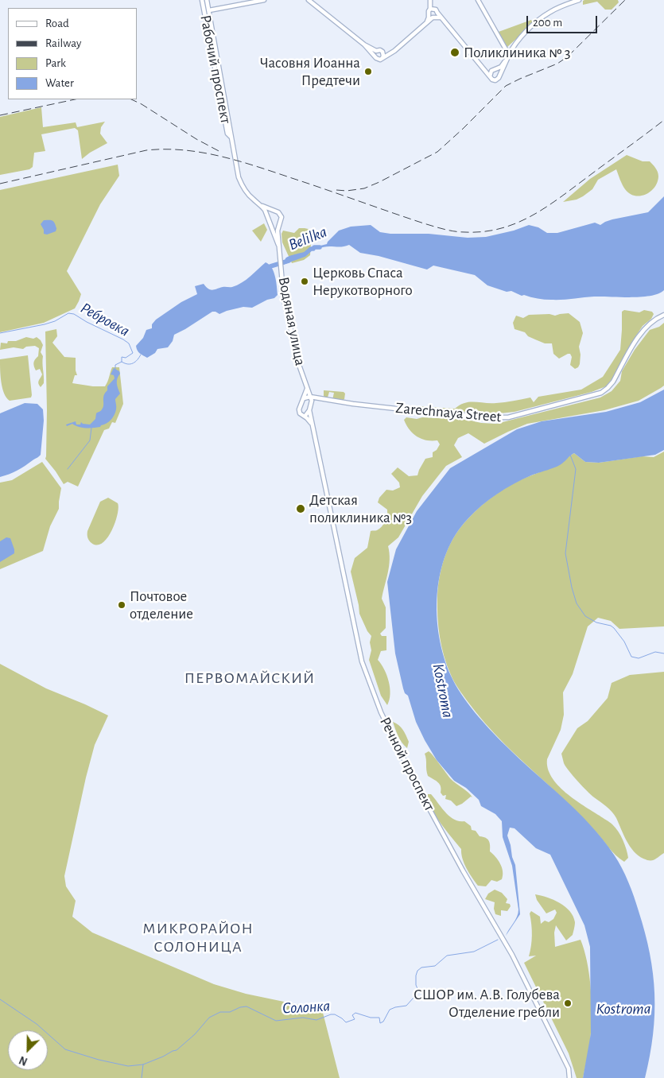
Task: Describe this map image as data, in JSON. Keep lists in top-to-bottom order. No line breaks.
{"streets":{"street":["Рабочий проспект","Водяная улица","Zarechnaya Street","Речной проспект"]},"crossings":[["Водяная улица","Zarechnaya Street"]],"districts":["ПЕРВОМАЙСКИЙ","МИКРОРАЙОН СОЛОНИЦА"],"water":["Belilka","Ребровка","Kostroma","Солонка"],"places":["Поликлиника № 3","Часовня Иоанна Предтечи","Церковь Спаса Нерукотворного","Детская поликлиника №3","Почтовое отделение","СШОР им. А.В. Голубева Отделение гребли"],"legend":["Road","Railway","Park","Water"],"scale_bar":"200 m","north":"bottom left"}
